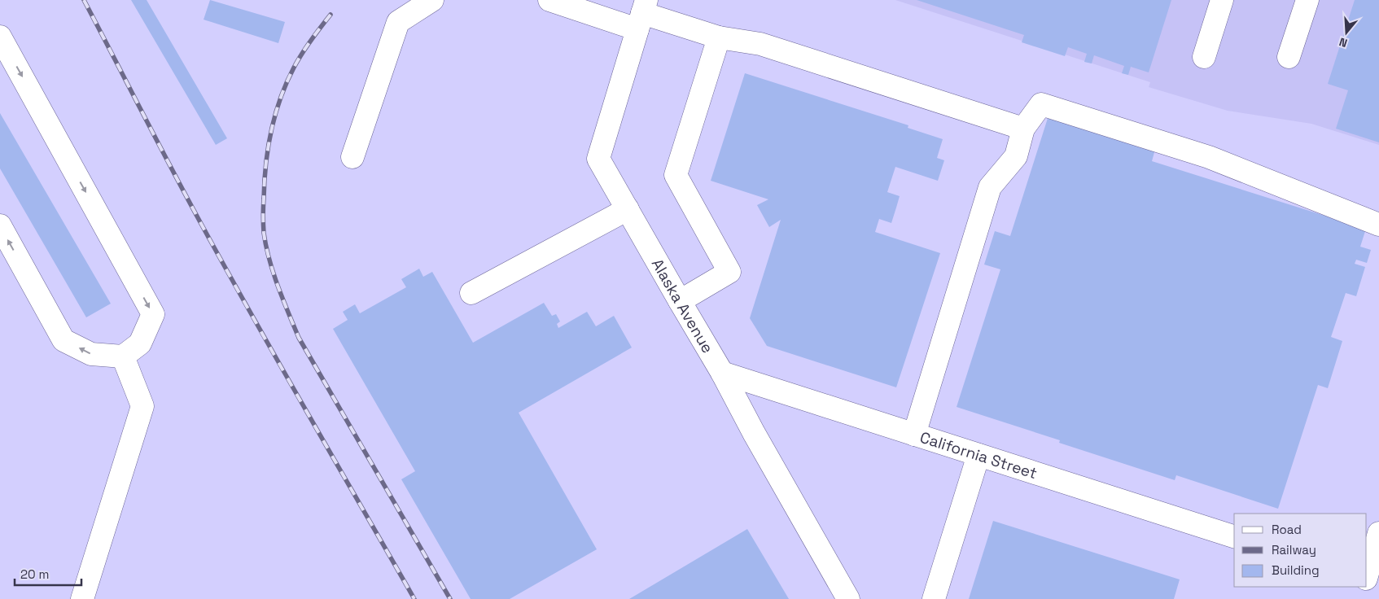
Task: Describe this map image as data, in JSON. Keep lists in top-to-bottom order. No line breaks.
{"streets":{"street":["Alaska Avenue","California Street"]},"crossings":[["Alaska Avenue","California Street"]],"legend":["Road","Railway","Building"],"scale_bar":"20 m","north":"bottom"}
